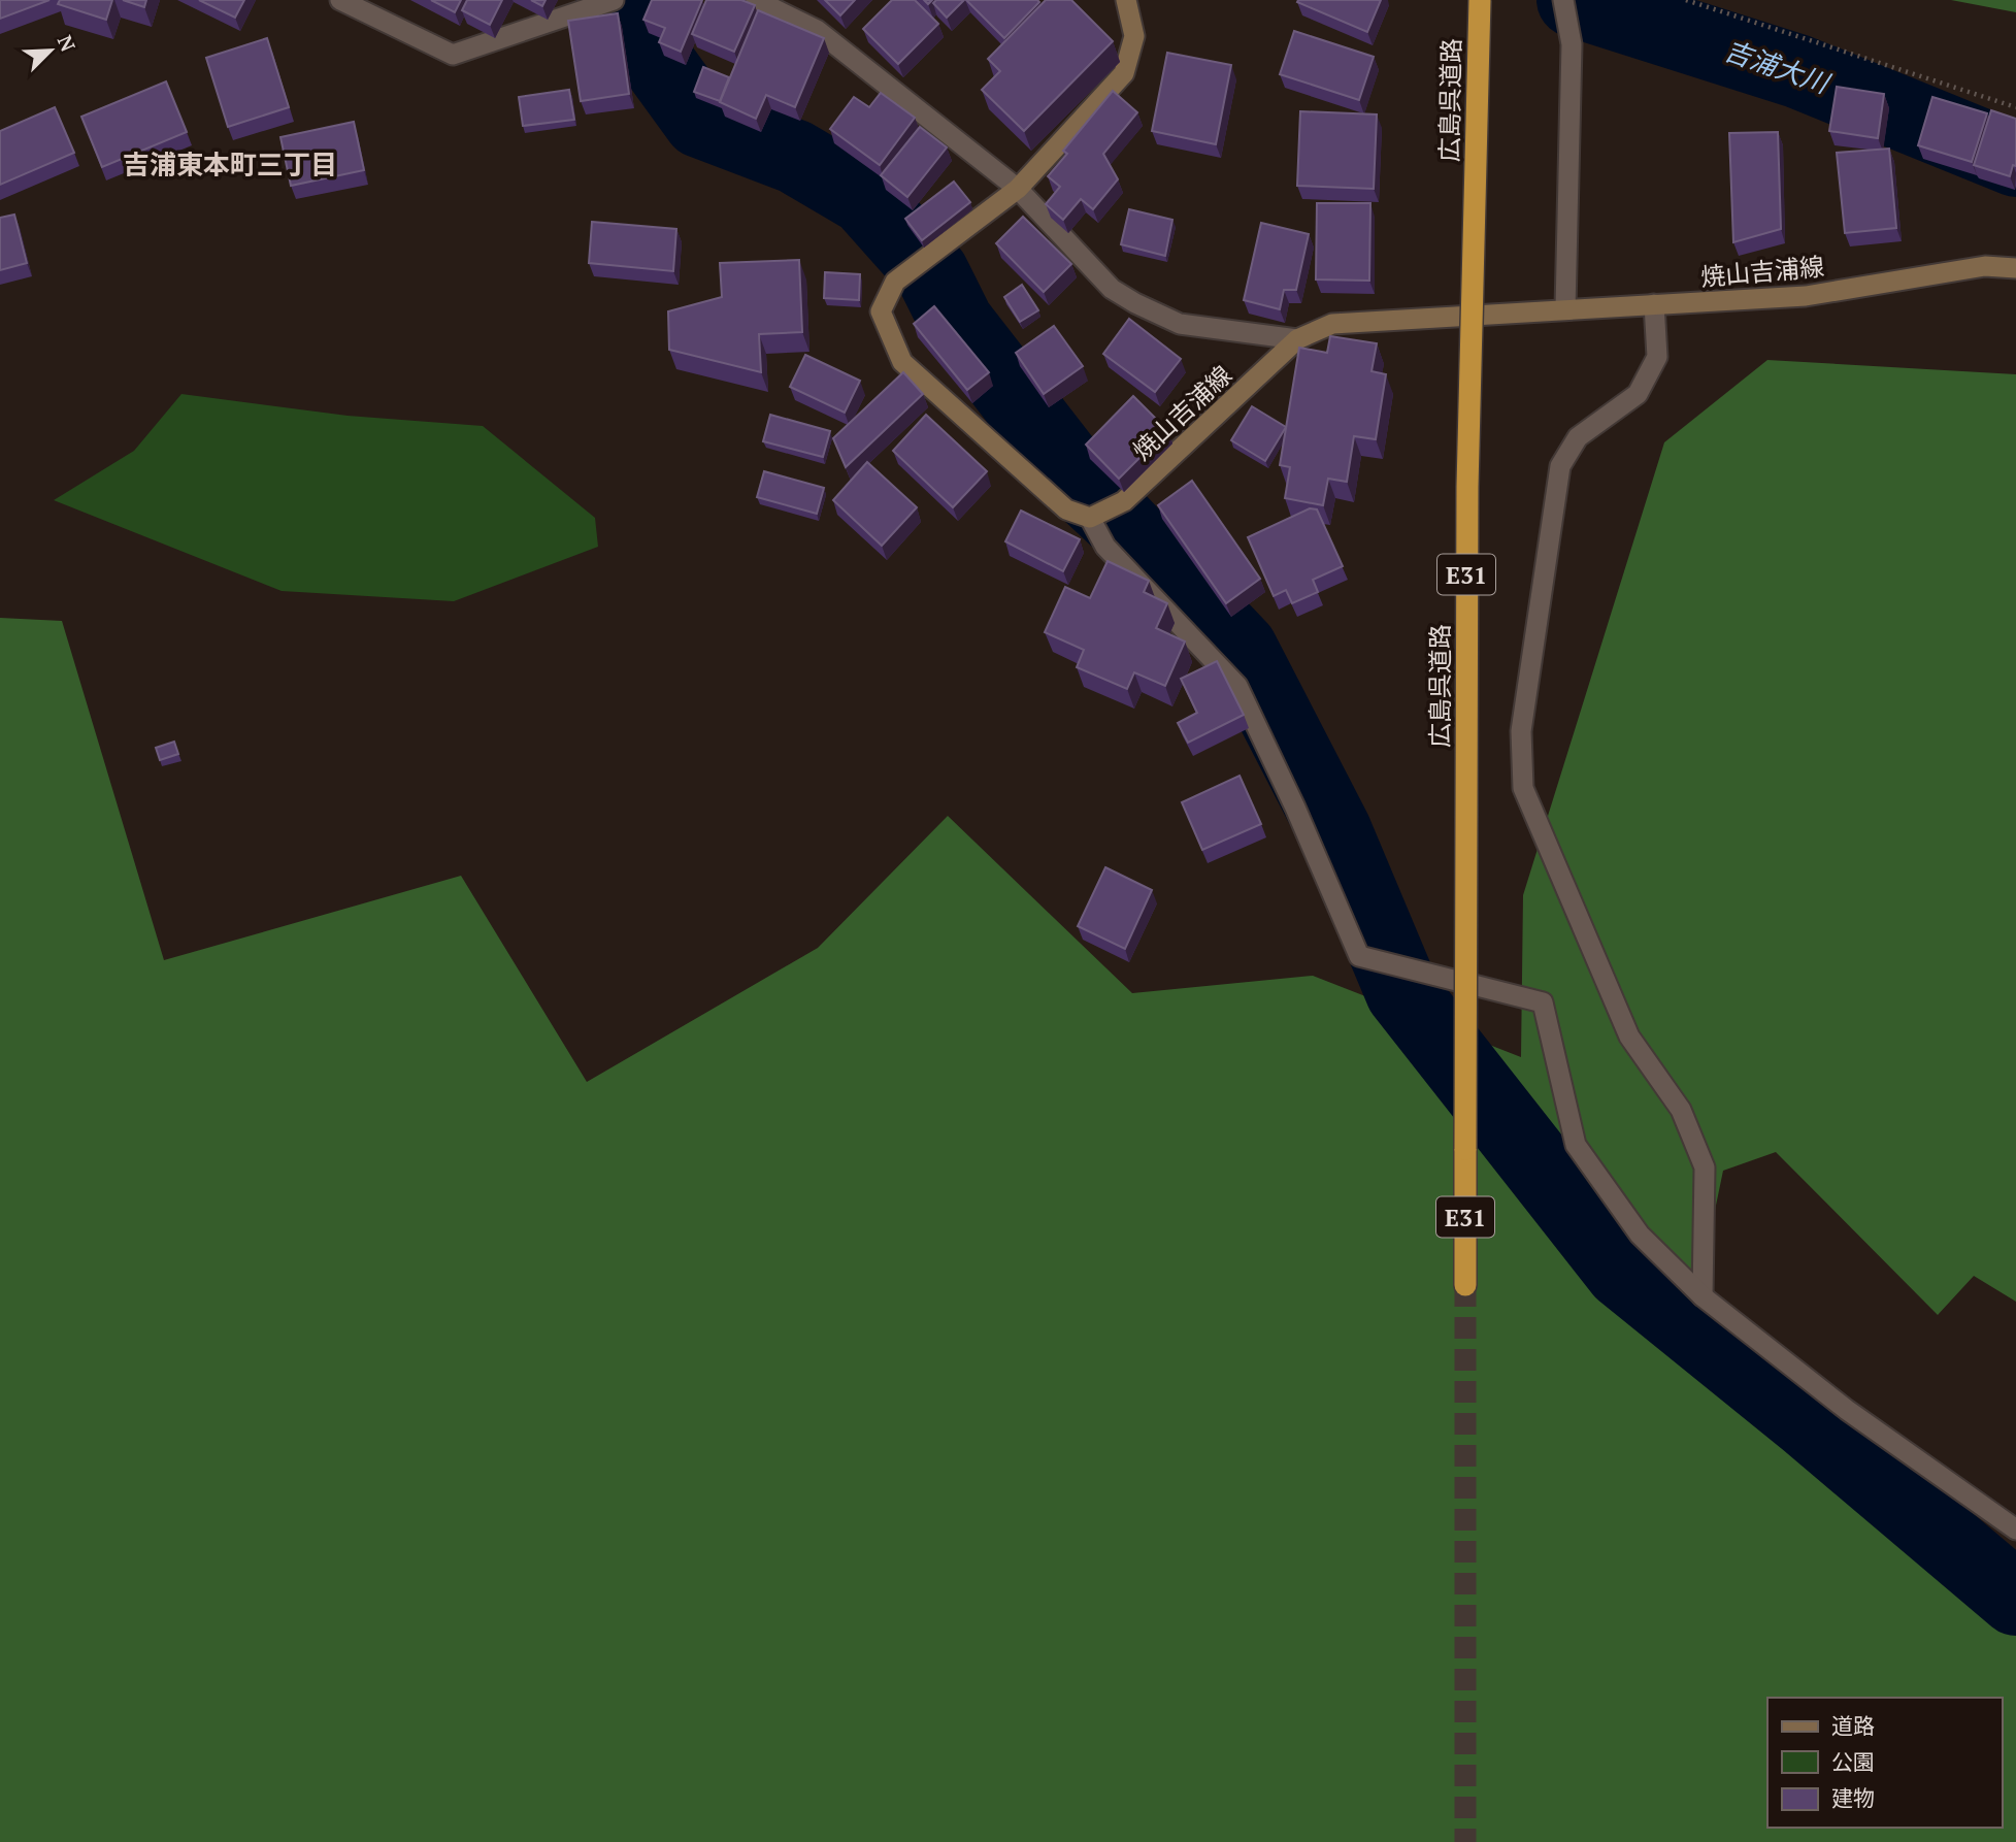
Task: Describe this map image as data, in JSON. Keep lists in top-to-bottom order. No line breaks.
{"streets":{"highway":["広島呉道路","E31"],"main road":["焼山吉浦線"]},"districts":["吉浦東本町三丁目"],"water":["吉浦大川"],"legend":["道路","公園","建物"],"north":"top right"}
